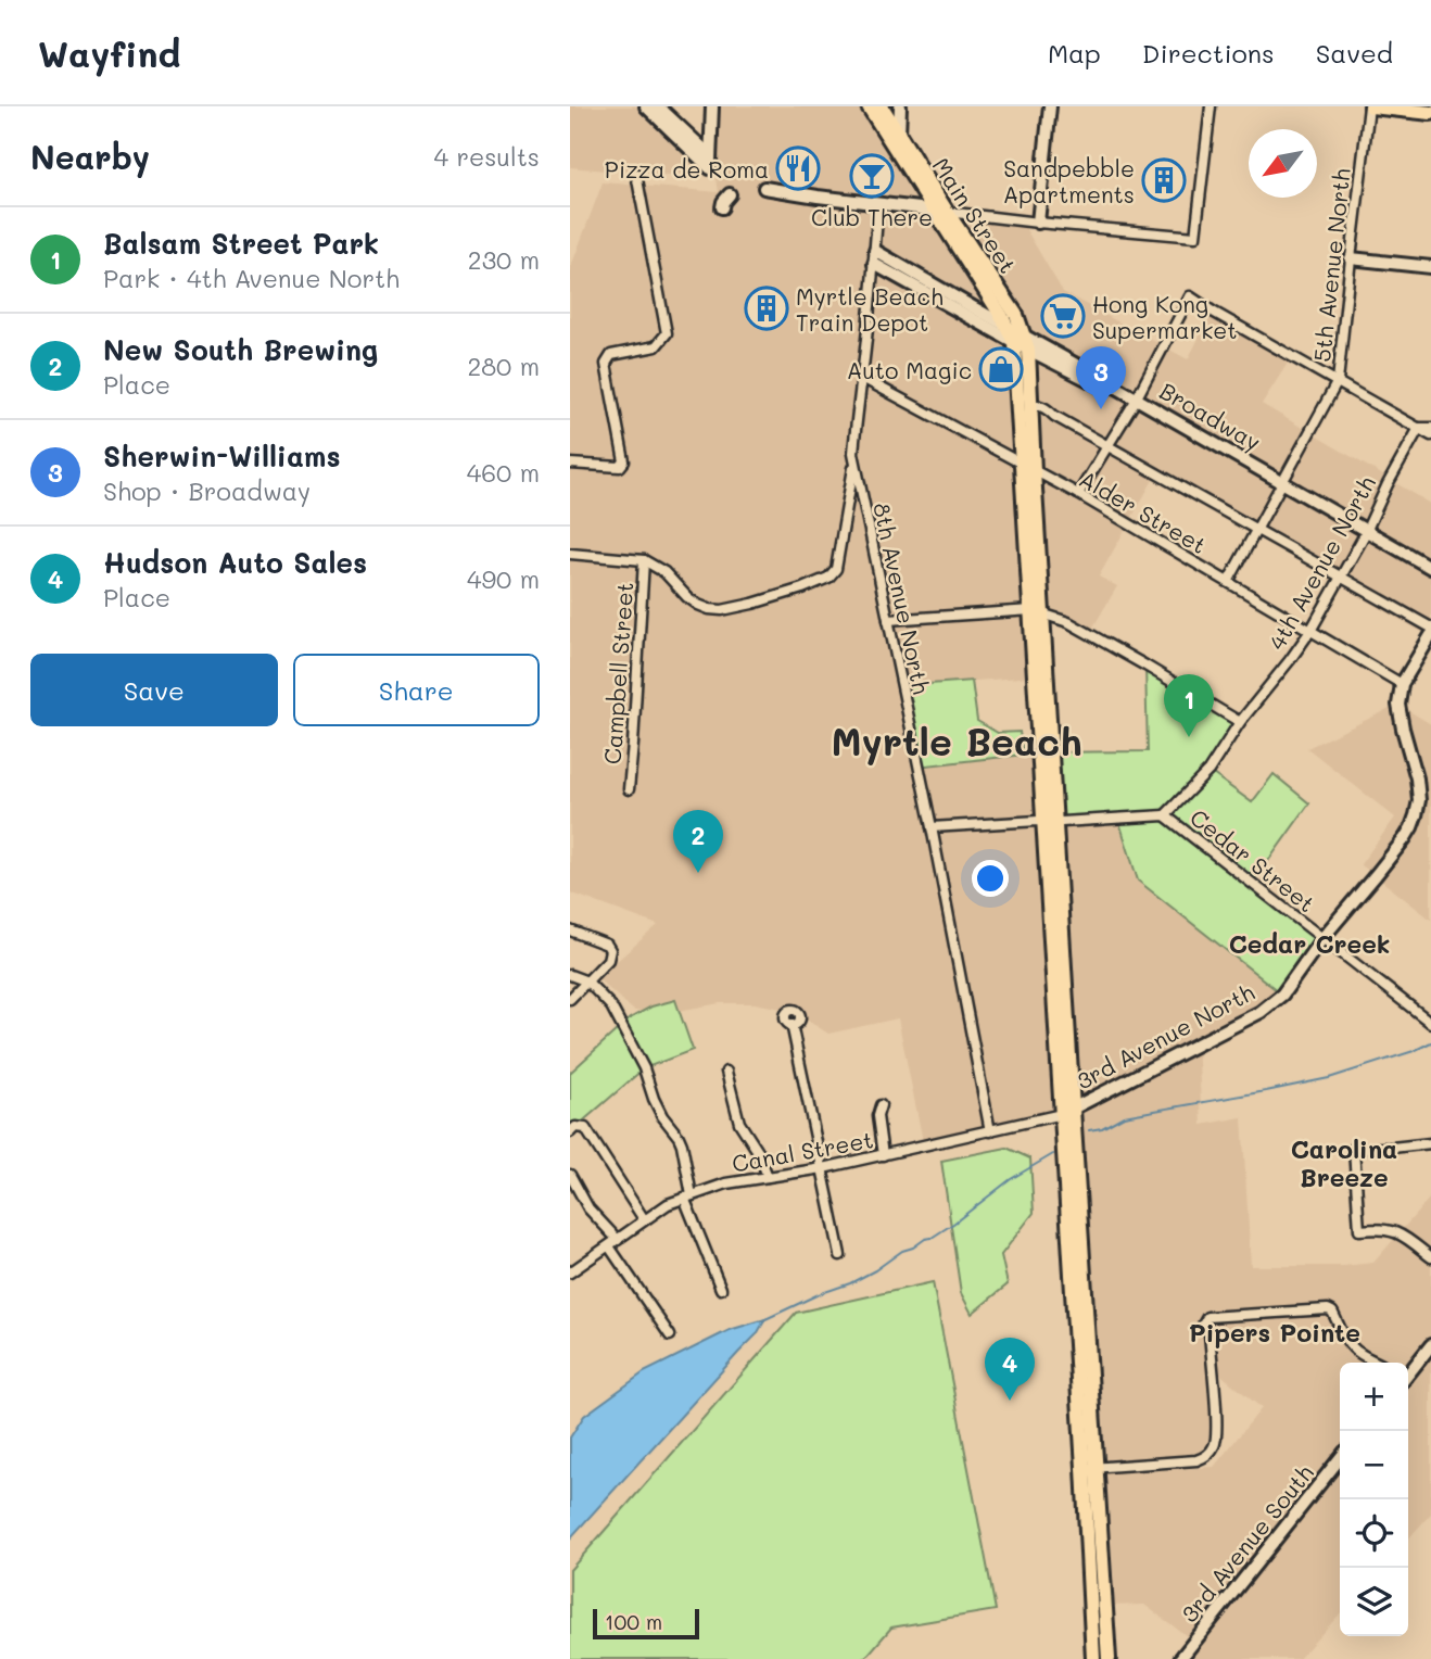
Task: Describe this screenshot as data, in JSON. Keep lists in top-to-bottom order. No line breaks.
{"streets":{"main road":["Main Street"],"street":["5th Avenue North","Broadway","Alder Street","4th Avenue North","8th Avenue North","Campbell Street","Cedar Street","3rd Avenue North","Canal Street","3rd Avenue South"]},"crossings":[["Main Street","Broadway"],["Main Street","Alder Street"],["5th Avenue North","Broadway"],["5th Avenue North","Alder Street"],["Broadway","4th Avenue North"],["Broadway","8th Avenue North"],["Alder Street","4th Avenue North"],["Alder Street","8th Avenue North"],["Alder Street","3rd Avenue North"],["4th Avenue North","Cedar Street"],["8th Avenue North","Cedar Street"],["8th Avenue North","Canal Street"],["Cedar Street","3rd Avenue North"],["3rd Avenue North","Canal Street"]],"districts":["Myrtle Beach","Cedar Creek","Carolina Breeze","Pipers Pointe"],"places":{"restaurant":["Pizza de Roma"],"bar":["Club There"],"building":["Sandpebble Apartments","Myrtle Beach Train Depot"],"supermarket":["Hong Kong Supermarket"],"shop":["Auto Magic"]},"scale_bar":"100 m","north":"bottom left","page":{"header":"Wayfind","nav":["Map","Directions","Saved"],"heading":["Nearby","4 results"],"list":[{"mark":"1","name":"Balsam Street Park","note":"Park · 4th Avenue North","value":"230 m"},{"mark":"2","name":"New South Brewing","note":"Place","value":"280 m"},{"mark":"3","name":"Sherwin-Williams","note":"Shop · Broadway","value":"460 m"},{"mark":"4","name":"Hudson Auto Sales","note":"Place","value":"490 m"}],"pins":["3","1","2","4"],"buttons":["Save","Share"],"map_buttons":["+","−"],"scale":"100 m"}}
